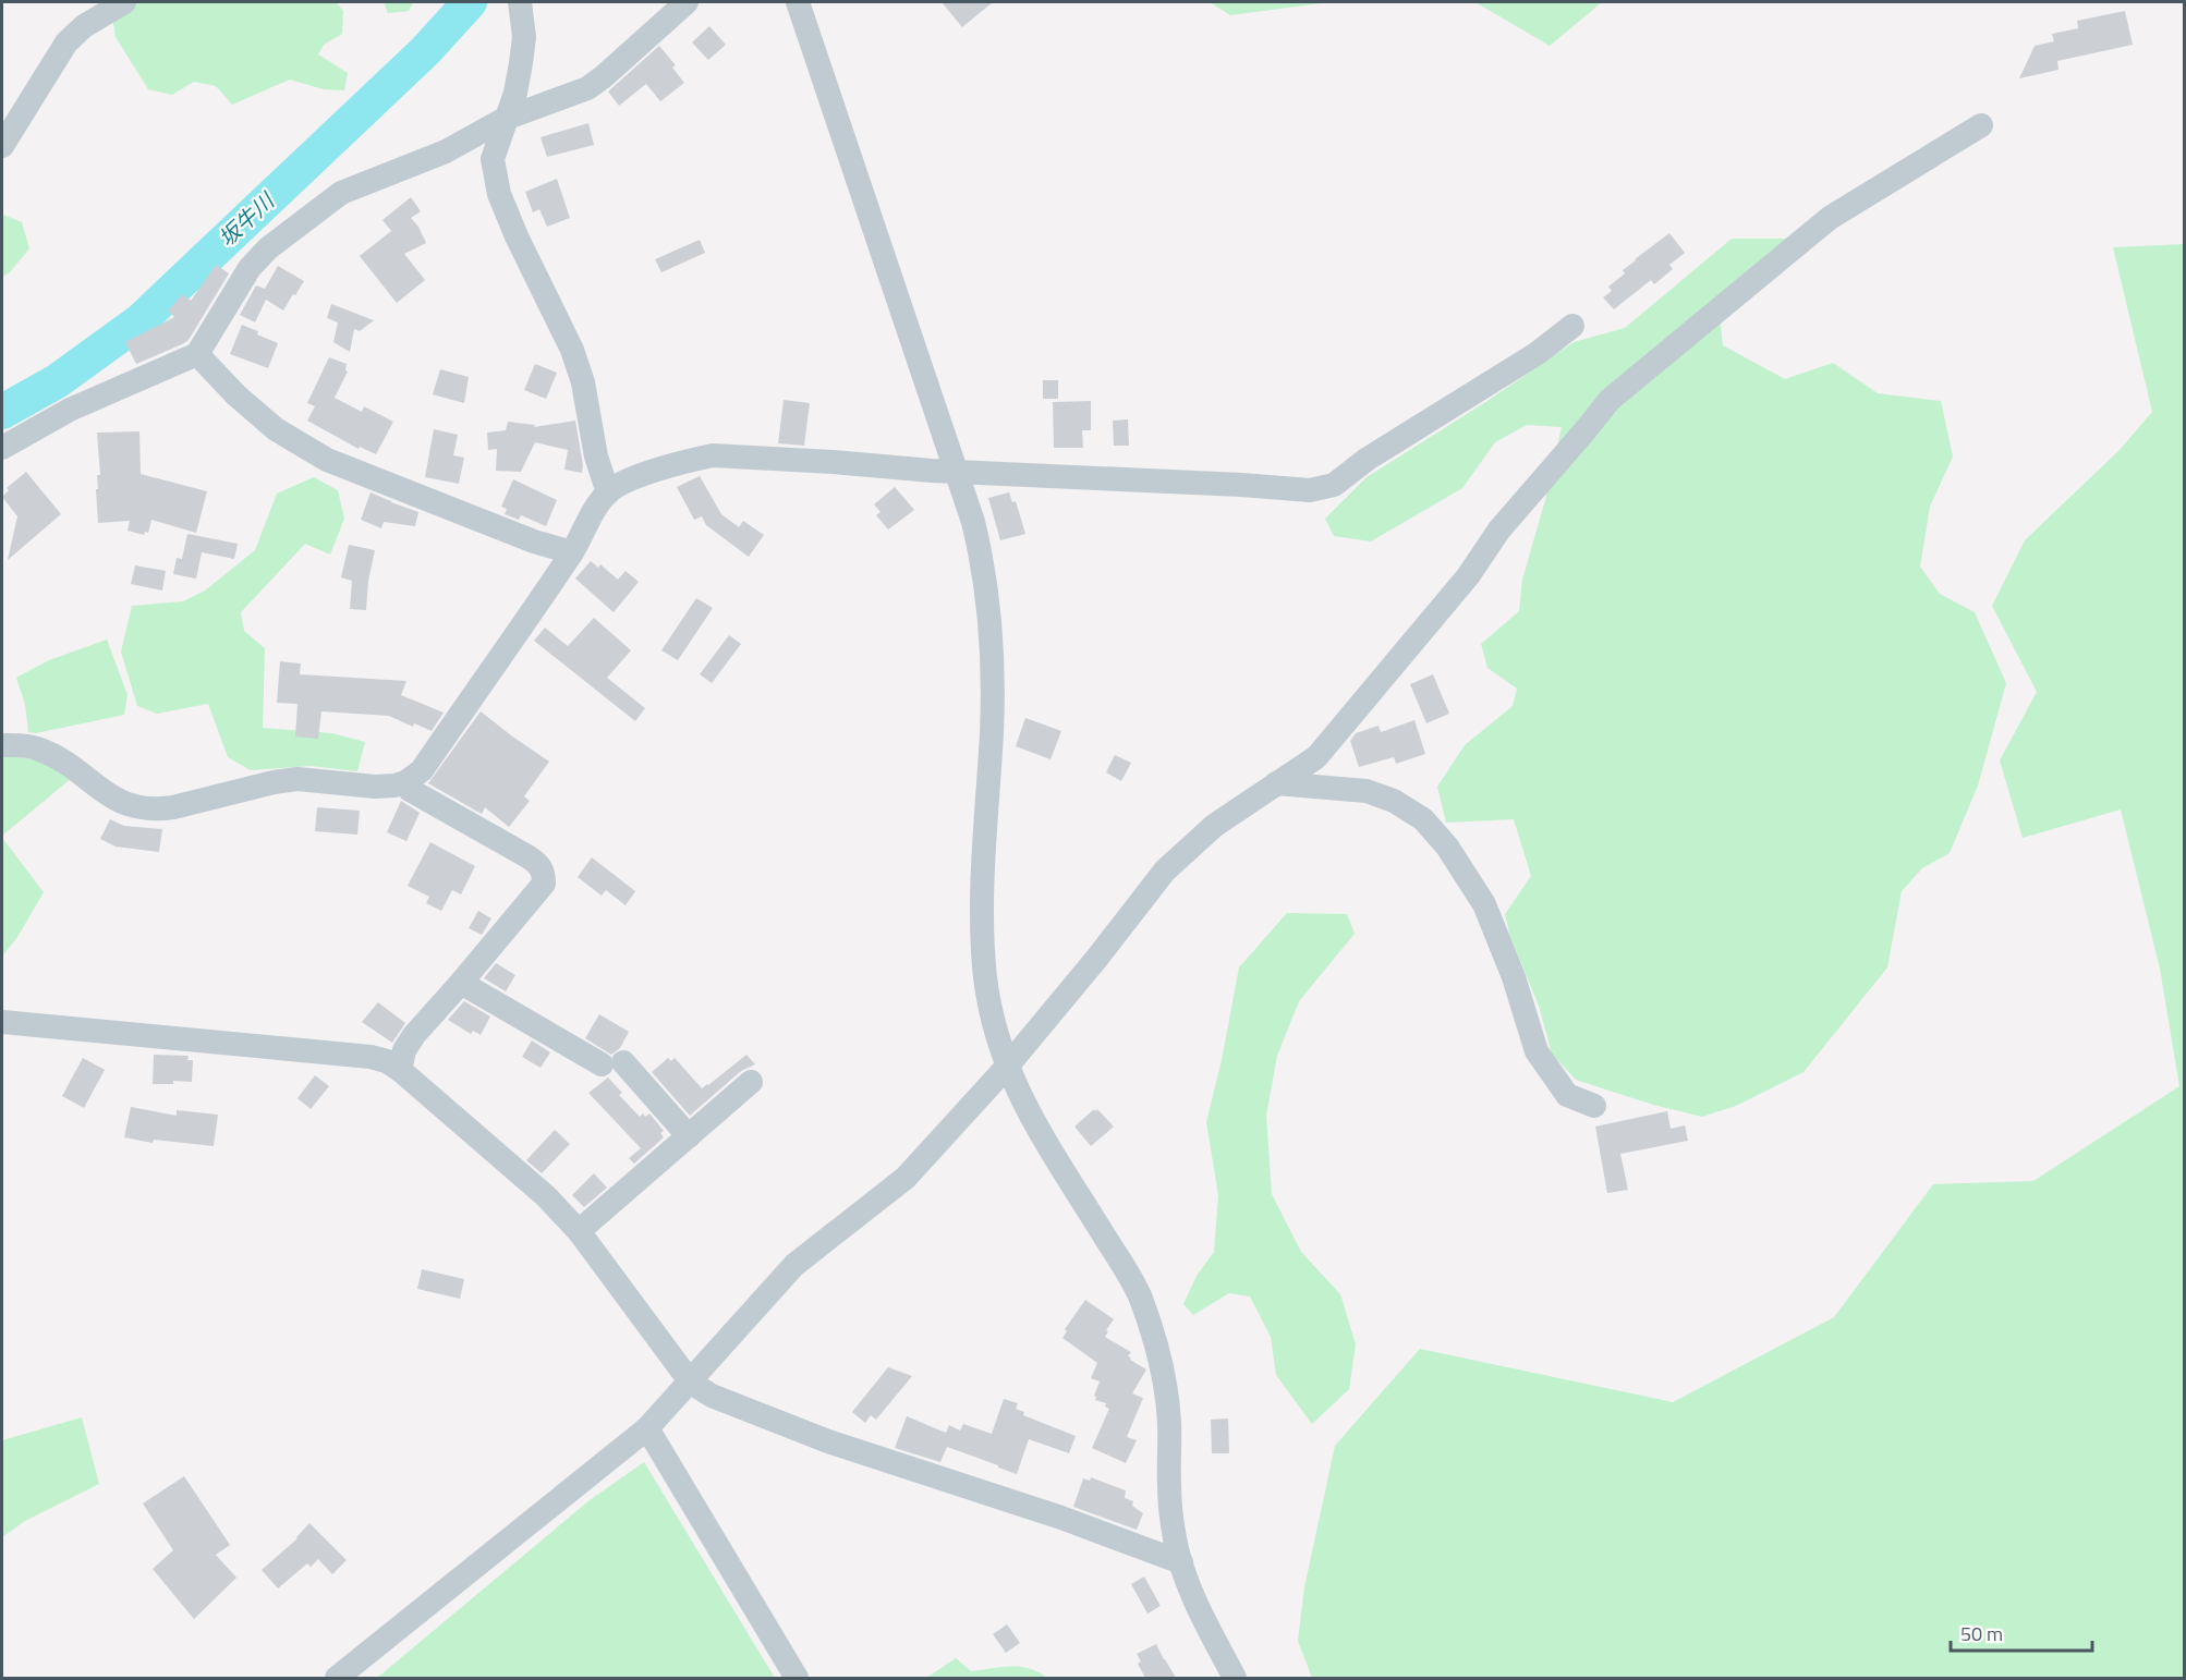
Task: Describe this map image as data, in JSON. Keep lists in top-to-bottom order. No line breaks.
{"water":["坂牛川"],"scale_bar":"50 m"}
